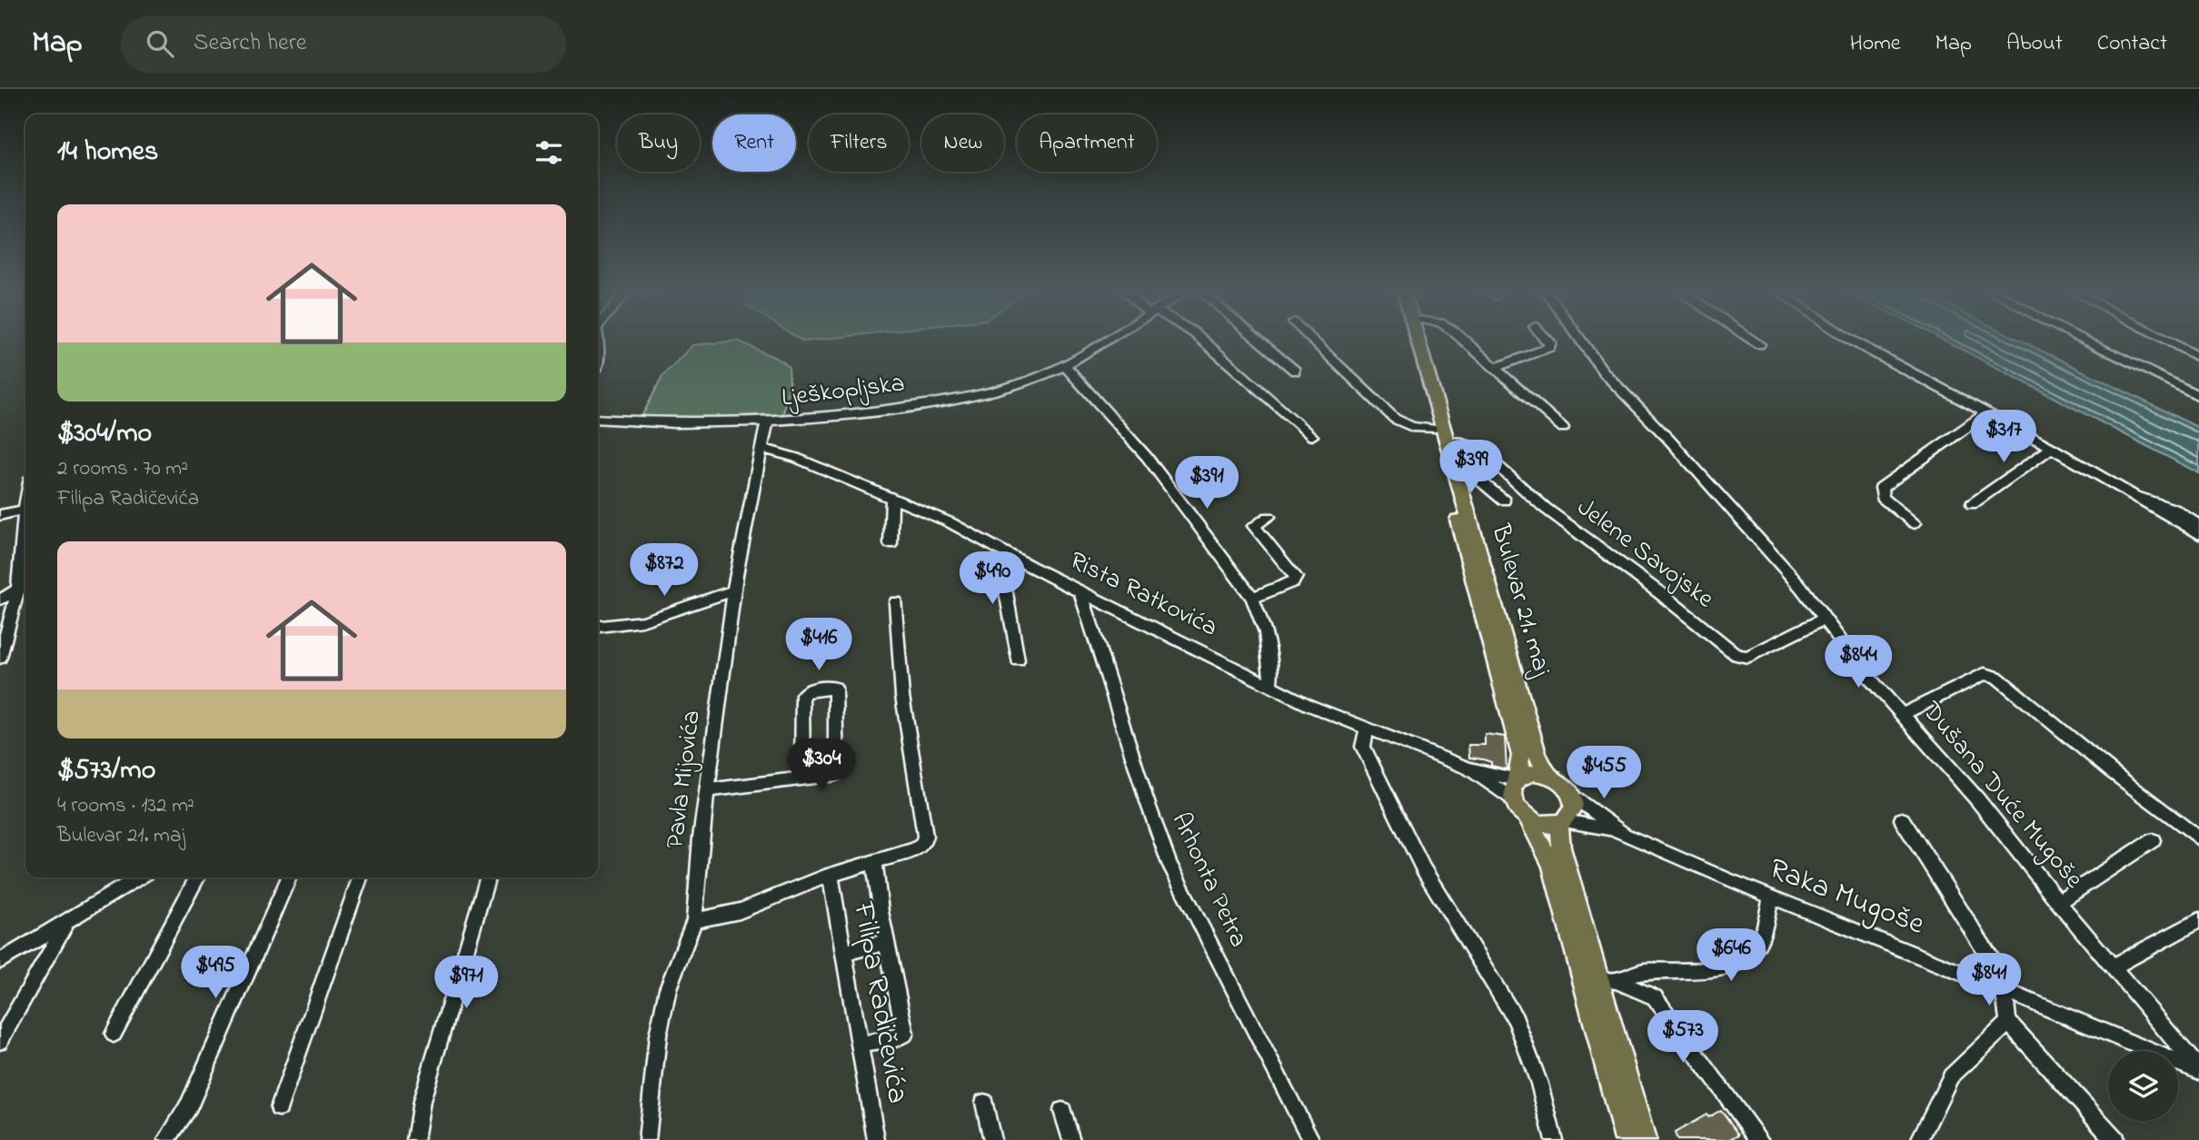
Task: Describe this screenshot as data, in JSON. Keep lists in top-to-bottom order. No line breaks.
{"streets":{"main road":["Bulevar 21. maj"],"street":["Lješkopljska","Jelene Savojske","Rista Ratkovića","Pavla Mijovića","Dušana Duće Mugoše","Arhonta Petra","Raka Mugoše","Filipa Radičevića"]},"crossings":[["Lješkopljska","Pavla Mijovića"],["Jelene Savojske","Bulevar 21. maj"],["Jelene Savojske","Dušana Duće Mugoše"],["Rista Ratkovića","Bulevar 21. maj"],["Rista Ratkovića","Pavla Mijovića"],["Rista Ratkovića","Arhonta Petra"],["Rista Ratkovića","Raka Mugoše"],["Bulevar 21. maj","Raka Mugoše"],["Dušana Duće Mugoše","Raka Mugoše"]],"page":{"header":"Map","search":"Search here","nav":["Home","Map","About","Contact"],"chip":["Buy","Rent","Filters","New","Apartment"],"heading":"14 homes","list":[{"name":"$304/mo","note":"2 rooms · 70 m² · Filipa Radičevića"},{"name":"$573/mo","note":"4 rooms · 132 m² · Bulevar 21. maj"}],"price":["$317","$399","$391","$872","$490","$416","$844","$304","$455","$646","$495","$841","$971","$573"]}}
